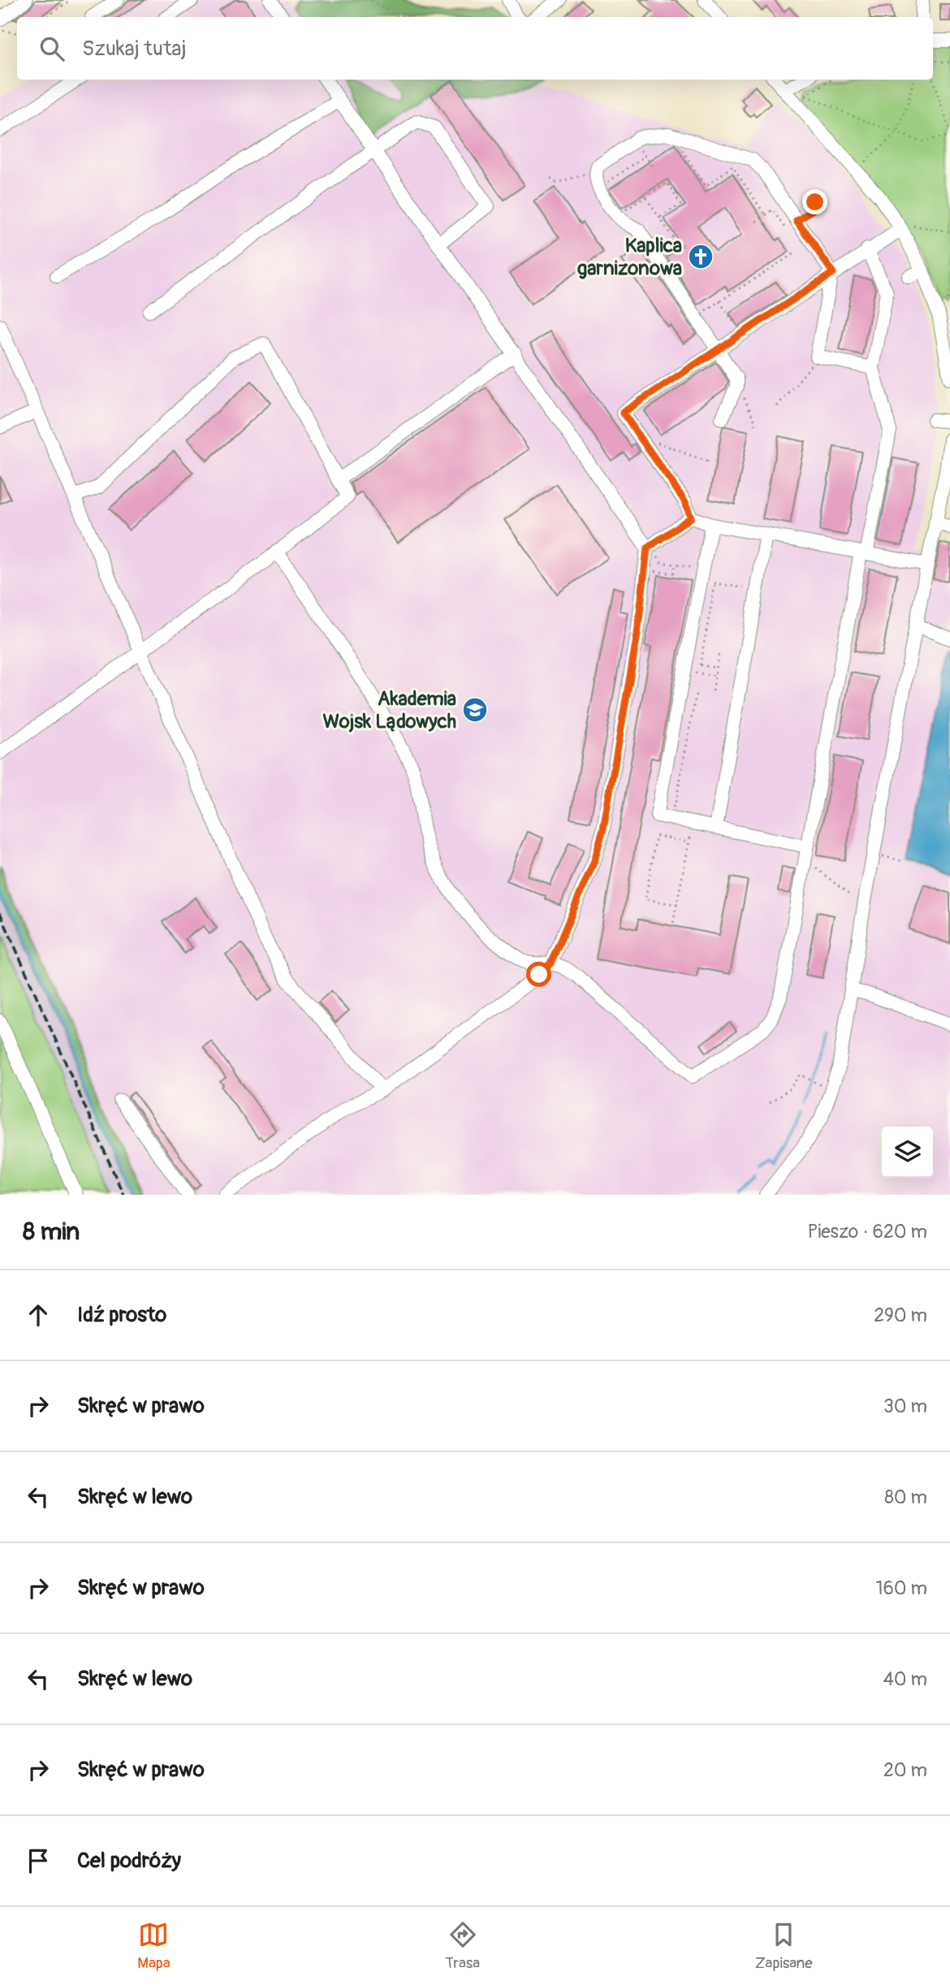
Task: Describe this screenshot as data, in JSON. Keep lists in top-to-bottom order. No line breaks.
{"places":{"church":["Kaplica garnizonowa"],"school or university":["Akademia Wojsk Lądowych"]},"page":{"search":"Szukaj tutaj","heading":["8 min","Pieszo · 620 m"],"list":[["Idź prosto","290 m"],["Skręć w prawo","30 m"],["Skręć w lewo","80 m"],["Skręć w prawo","160 m"],["Skręć w lewo","40 m"],["Skręć w prawo","20 m"],"Cel podróży"],"nav":["Mapa","Trasa","Zapisane"]}}
